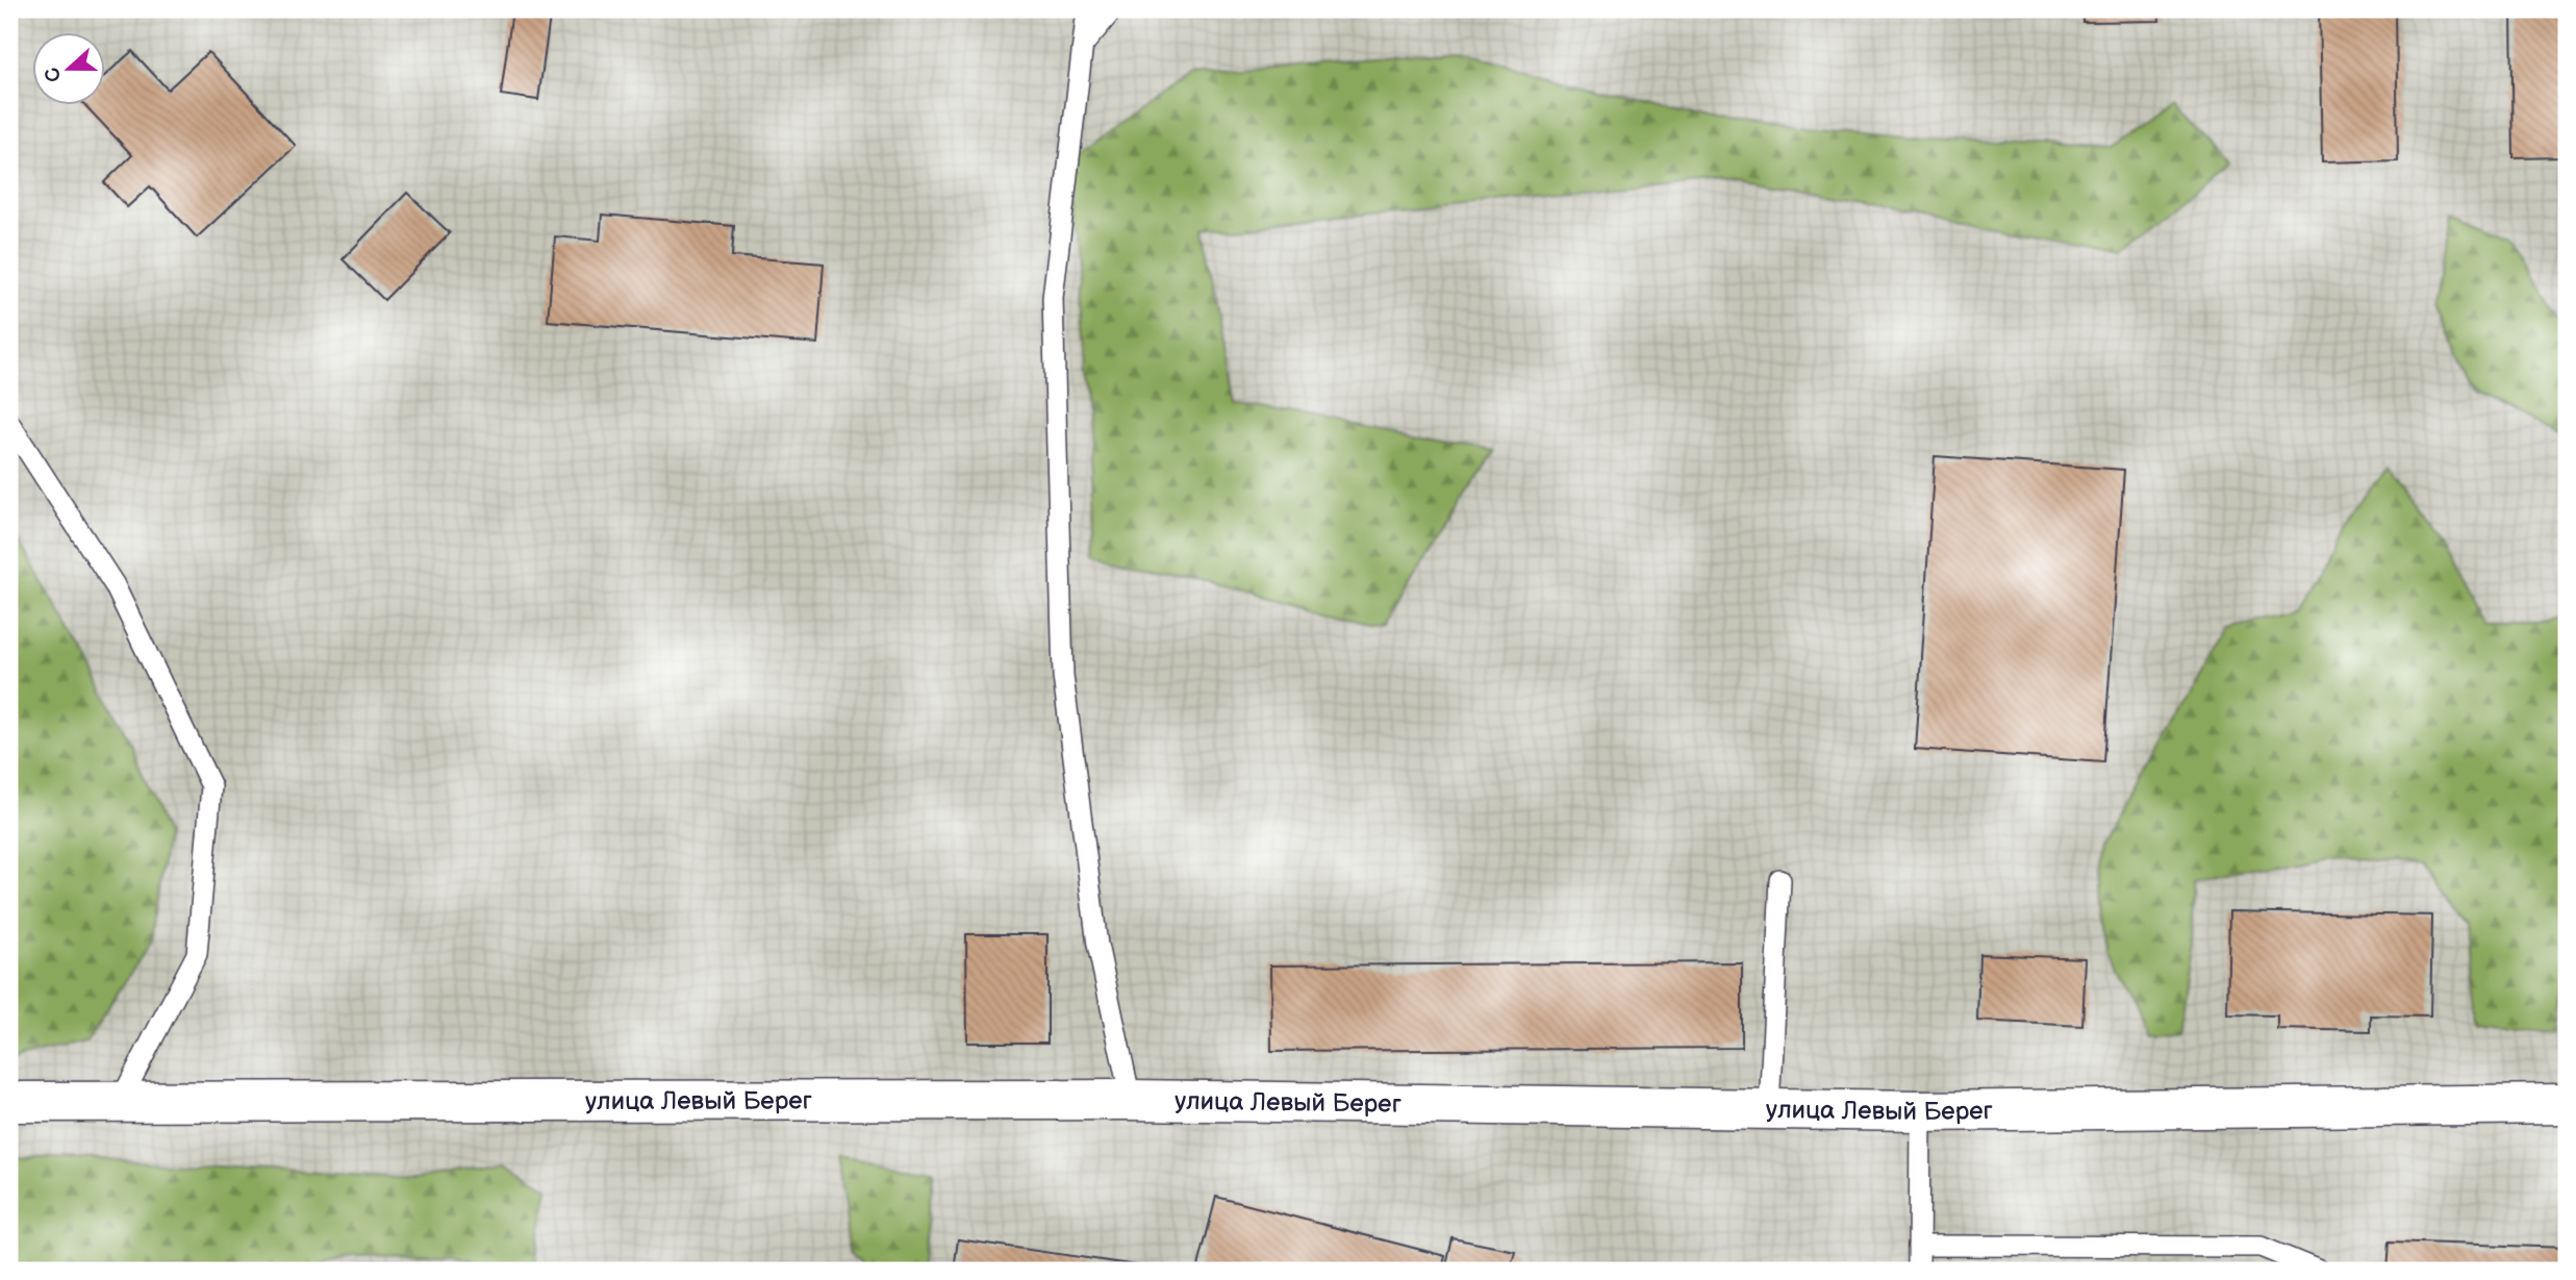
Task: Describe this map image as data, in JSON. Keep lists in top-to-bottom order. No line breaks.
{"streets":{"street":["улица Левый Берег"]},"north":"left"}
